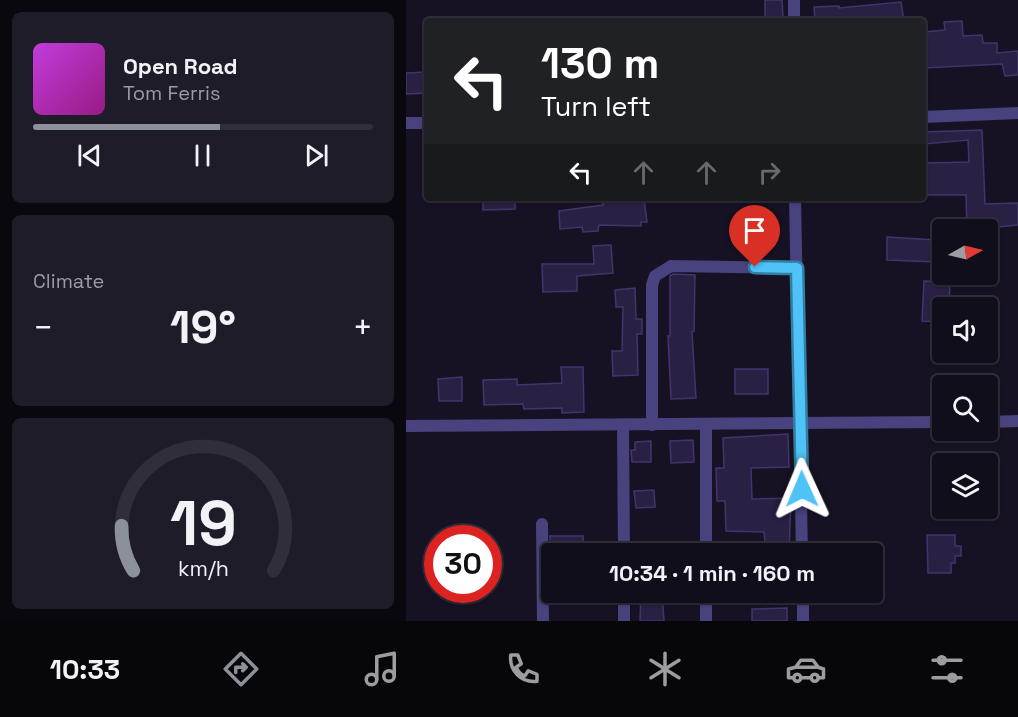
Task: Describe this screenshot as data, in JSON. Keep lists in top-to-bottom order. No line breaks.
{"north":"right","page":{"turn":["130 m","Turn left"],"song":["Open Road","Tom Ferris"],"tile":"Climate","heat":["−","19°","+"],"limit":"30","trip":"10:34 · 1 min · 160 m","tabs":"10:33","gauge":["19","km/h"]}}
